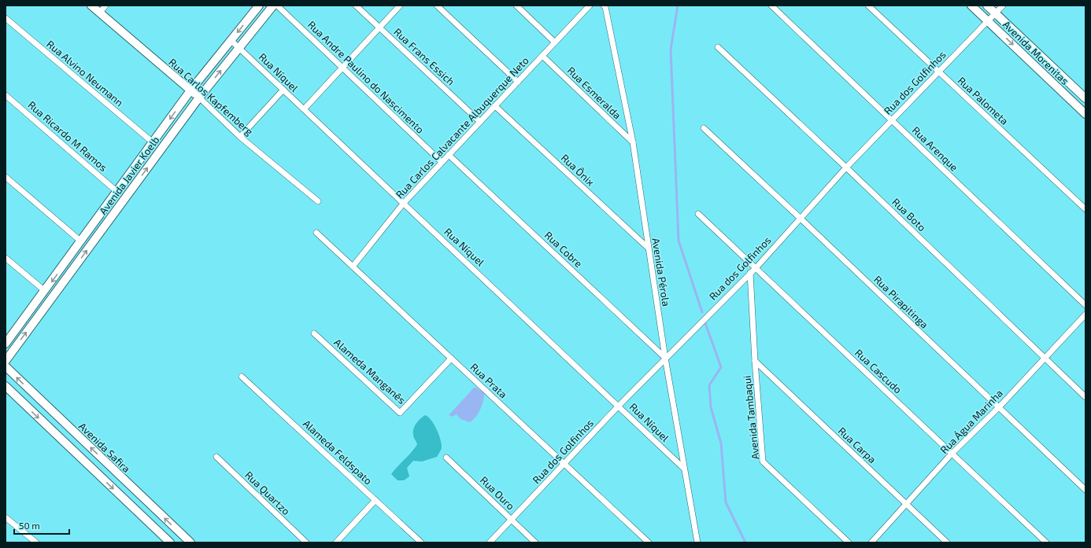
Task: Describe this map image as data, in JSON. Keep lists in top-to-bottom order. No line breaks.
{"streets":{"street":["Avenida Morenitas","Rua Frans Essich","Rua Níquel","Rua Alvino Neumann","Rua Andre Paulino do Nascimento","Rua dos Golfinhos","Rua Esmeralda","Rua Carlos Kapfemberg","Rua Palometa","Rua Carlos Calvacante Albuquerque Neto","Rua Ricardo M Ramos","Rua Arenque","Rua Ônix","Avenida Javier Koelb","Rua Boto","Rua Cobre","Avenida Pérola","Rua Pirapitinga","Alameda Manganês","Rua Cascudo","Rua Prata","Avenida Tambaqui","Rua Água Marinha","Rua Carpa","Avenida Safira","Alameda Feldspato","Rua Quartzo","Rua Ouro"]},"crossings":[["Avenida Morenitas","Rua dos Golfinhos"],["Rua Frans Essich","Rua Carlos Calvacante Albuquerque Neto"],["Rua Níquel","Rua dos Golfinhos"],["Rua Níquel","Rua Carlos Calvacante Albuquerque Neto"],["Rua Níquel","Avenida Javier Koelb"],["Rua Níquel","Avenida Pérola"],["Rua Alvino Neumann","Avenida Javier Koelb"],["Rua Andre Paulino do Nascimento","Rua Carlos Calvacante Albuquerque Neto"],["Rua dos Golfinhos","Rua Palometa"],["Rua dos Golfinhos","Rua Arenque"],["Rua dos Golfinhos","Rua Boto"],["Rua dos Golfinhos","Rua Cobre"],["Rua dos Golfinhos","Avenida Pérola"],["Rua dos Golfinhos","Rua Pirapitinga"],["Rua dos Golfinhos","Rua Cascudo"],["Rua dos Golfinhos","Rua Prata"],["Rua dos Golfinhos","Avenida Tambaqui"],["Rua dos Golfinhos","Rua Ouro"],["Rua Esmeralda","Rua Carlos Calvacante Albuquerque Neto"],["Rua Esmeralda","Avenida Pérola"],["Rua Carlos Kapfemberg","Avenida Javier Koelb"],["Rua Carlos Calvacante Albuquerque Neto","Rua Ônix"],["Rua Carlos Calvacante Albuquerque Neto","Rua Cobre"],["Rua Carlos Calvacante Albuquerque Neto","Rua Prata"],["Rua Ricardo M Ramos","Avenida Javier Koelb"],["Rua Ônix","Avenida Pérola"],["Rua Boto","Rua Água Marinha"],["Rua Cobre","Avenida Pérola"],["Rua Pirapitinga","Rua Água Marinha"],["Alameda Manganês","Rua Prata"],["Rua Cascudo","Rua Água Marinha"],["Avenida Tambaqui","Rua Carpa"],["Rua Água Marinha","Rua Carpa"]],"scale_bar":"50 m"}
